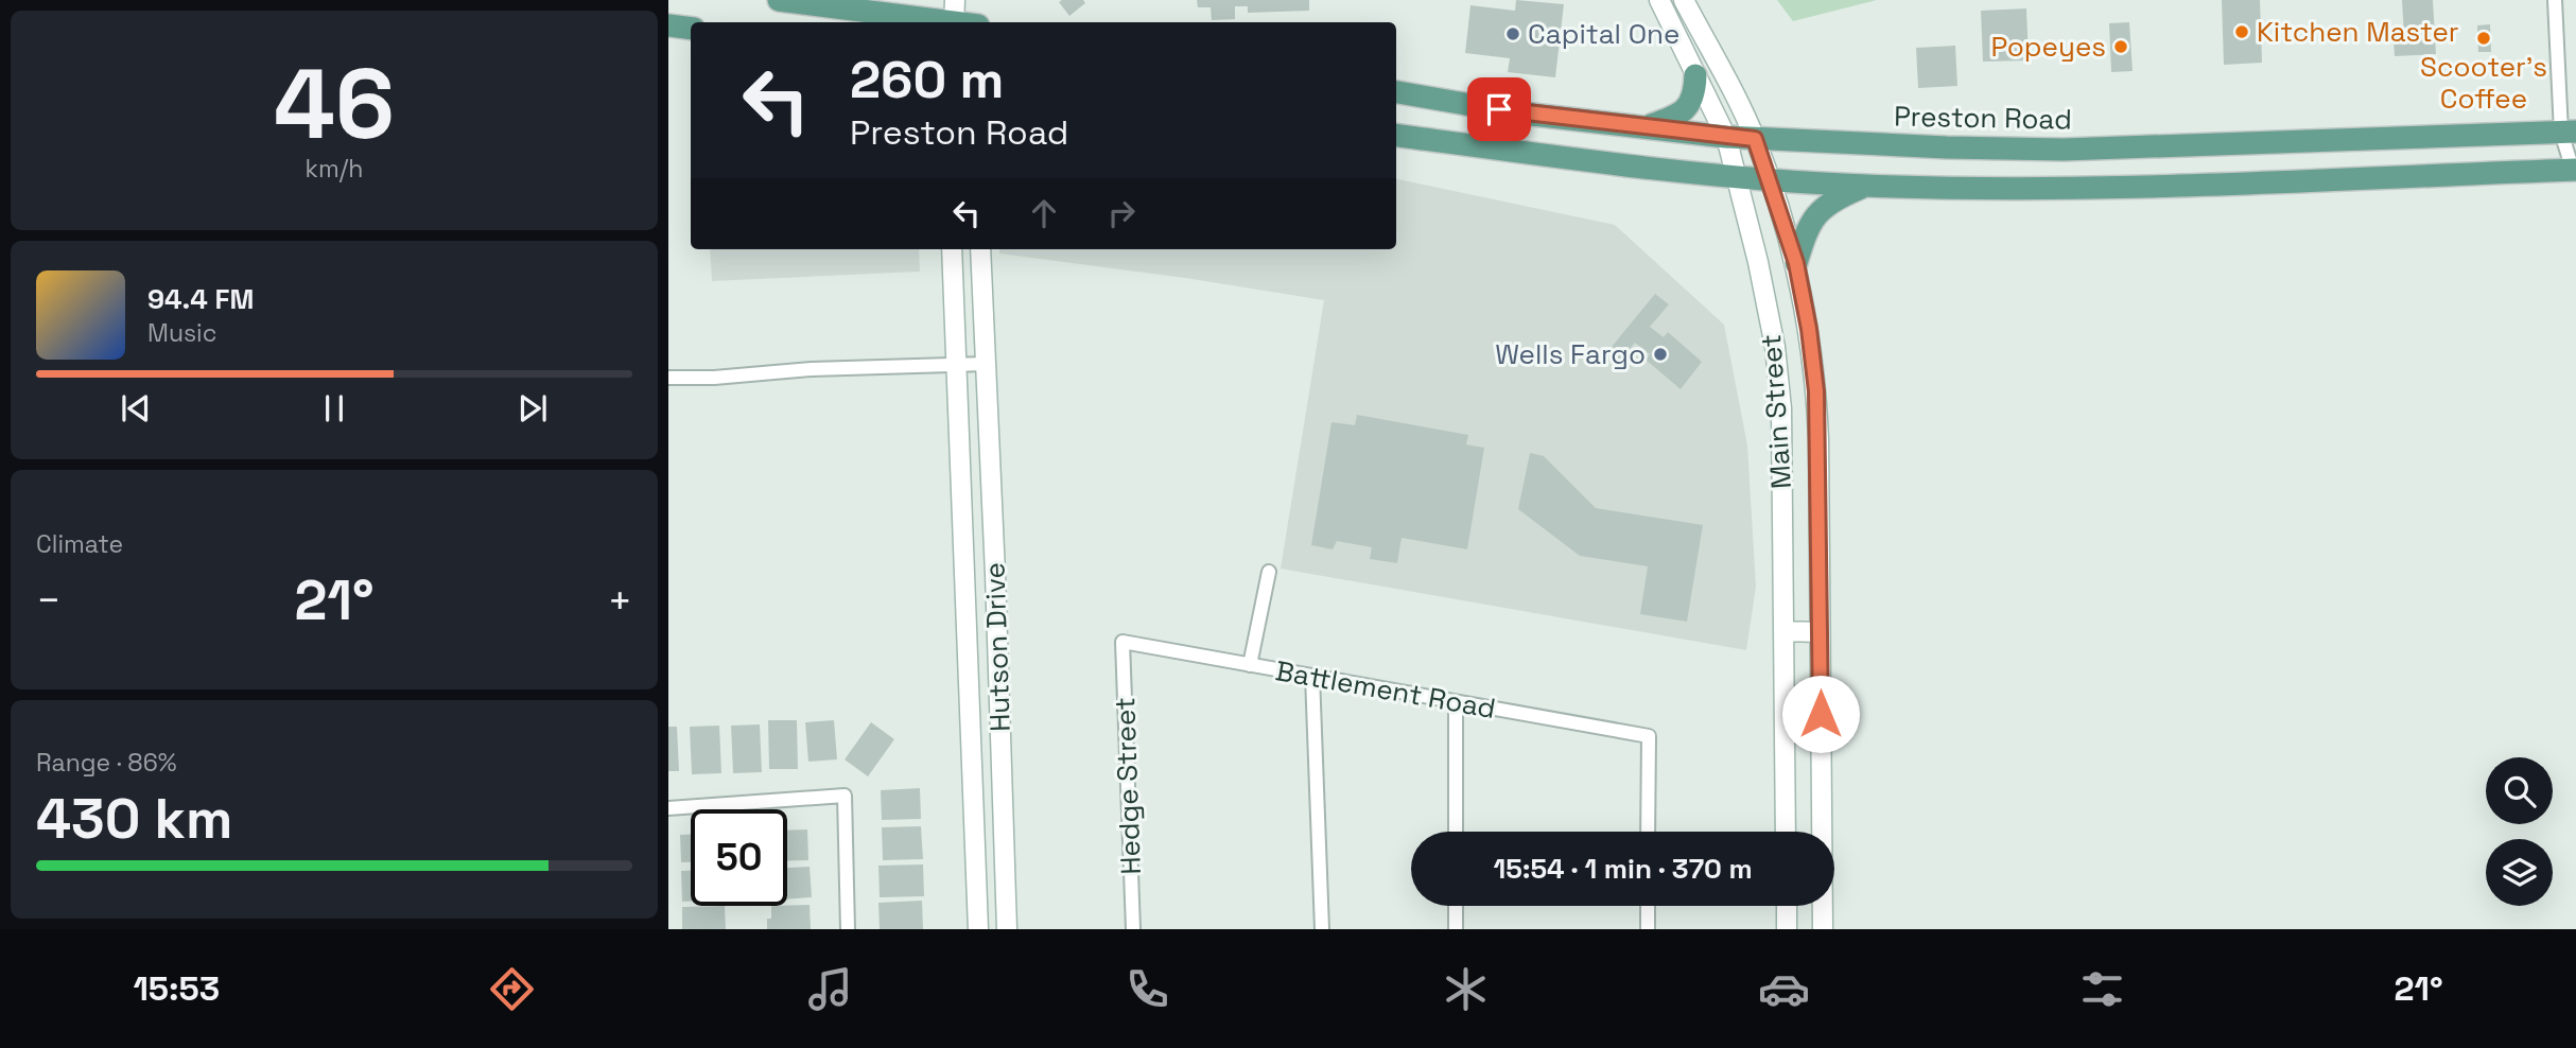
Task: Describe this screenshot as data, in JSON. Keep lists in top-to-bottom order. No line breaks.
{"streets":{"main road":["Preston Road","Main Street","Hutson Drive"],"street":["Battlement Road","Hedge Street"]},"crossings":[["Preston Road","Main Street"],["Battlement Road","Hedge Street"]],"places":["Kitchen Master","Capital One","Scooter's Coffee","Popeyes","Wells Fargo"],"page":{"tile":[["46","km/h"],"Climate",["Range · 86%","430 km"]],"turn":["260 m","Preston Road"],"song":["94.4 FM","Music"],"heat":["−","21°","+"],"limit":"50","trip":"15:54 · 1 min · 370 m","tabs":["15:53","21°"]}}
